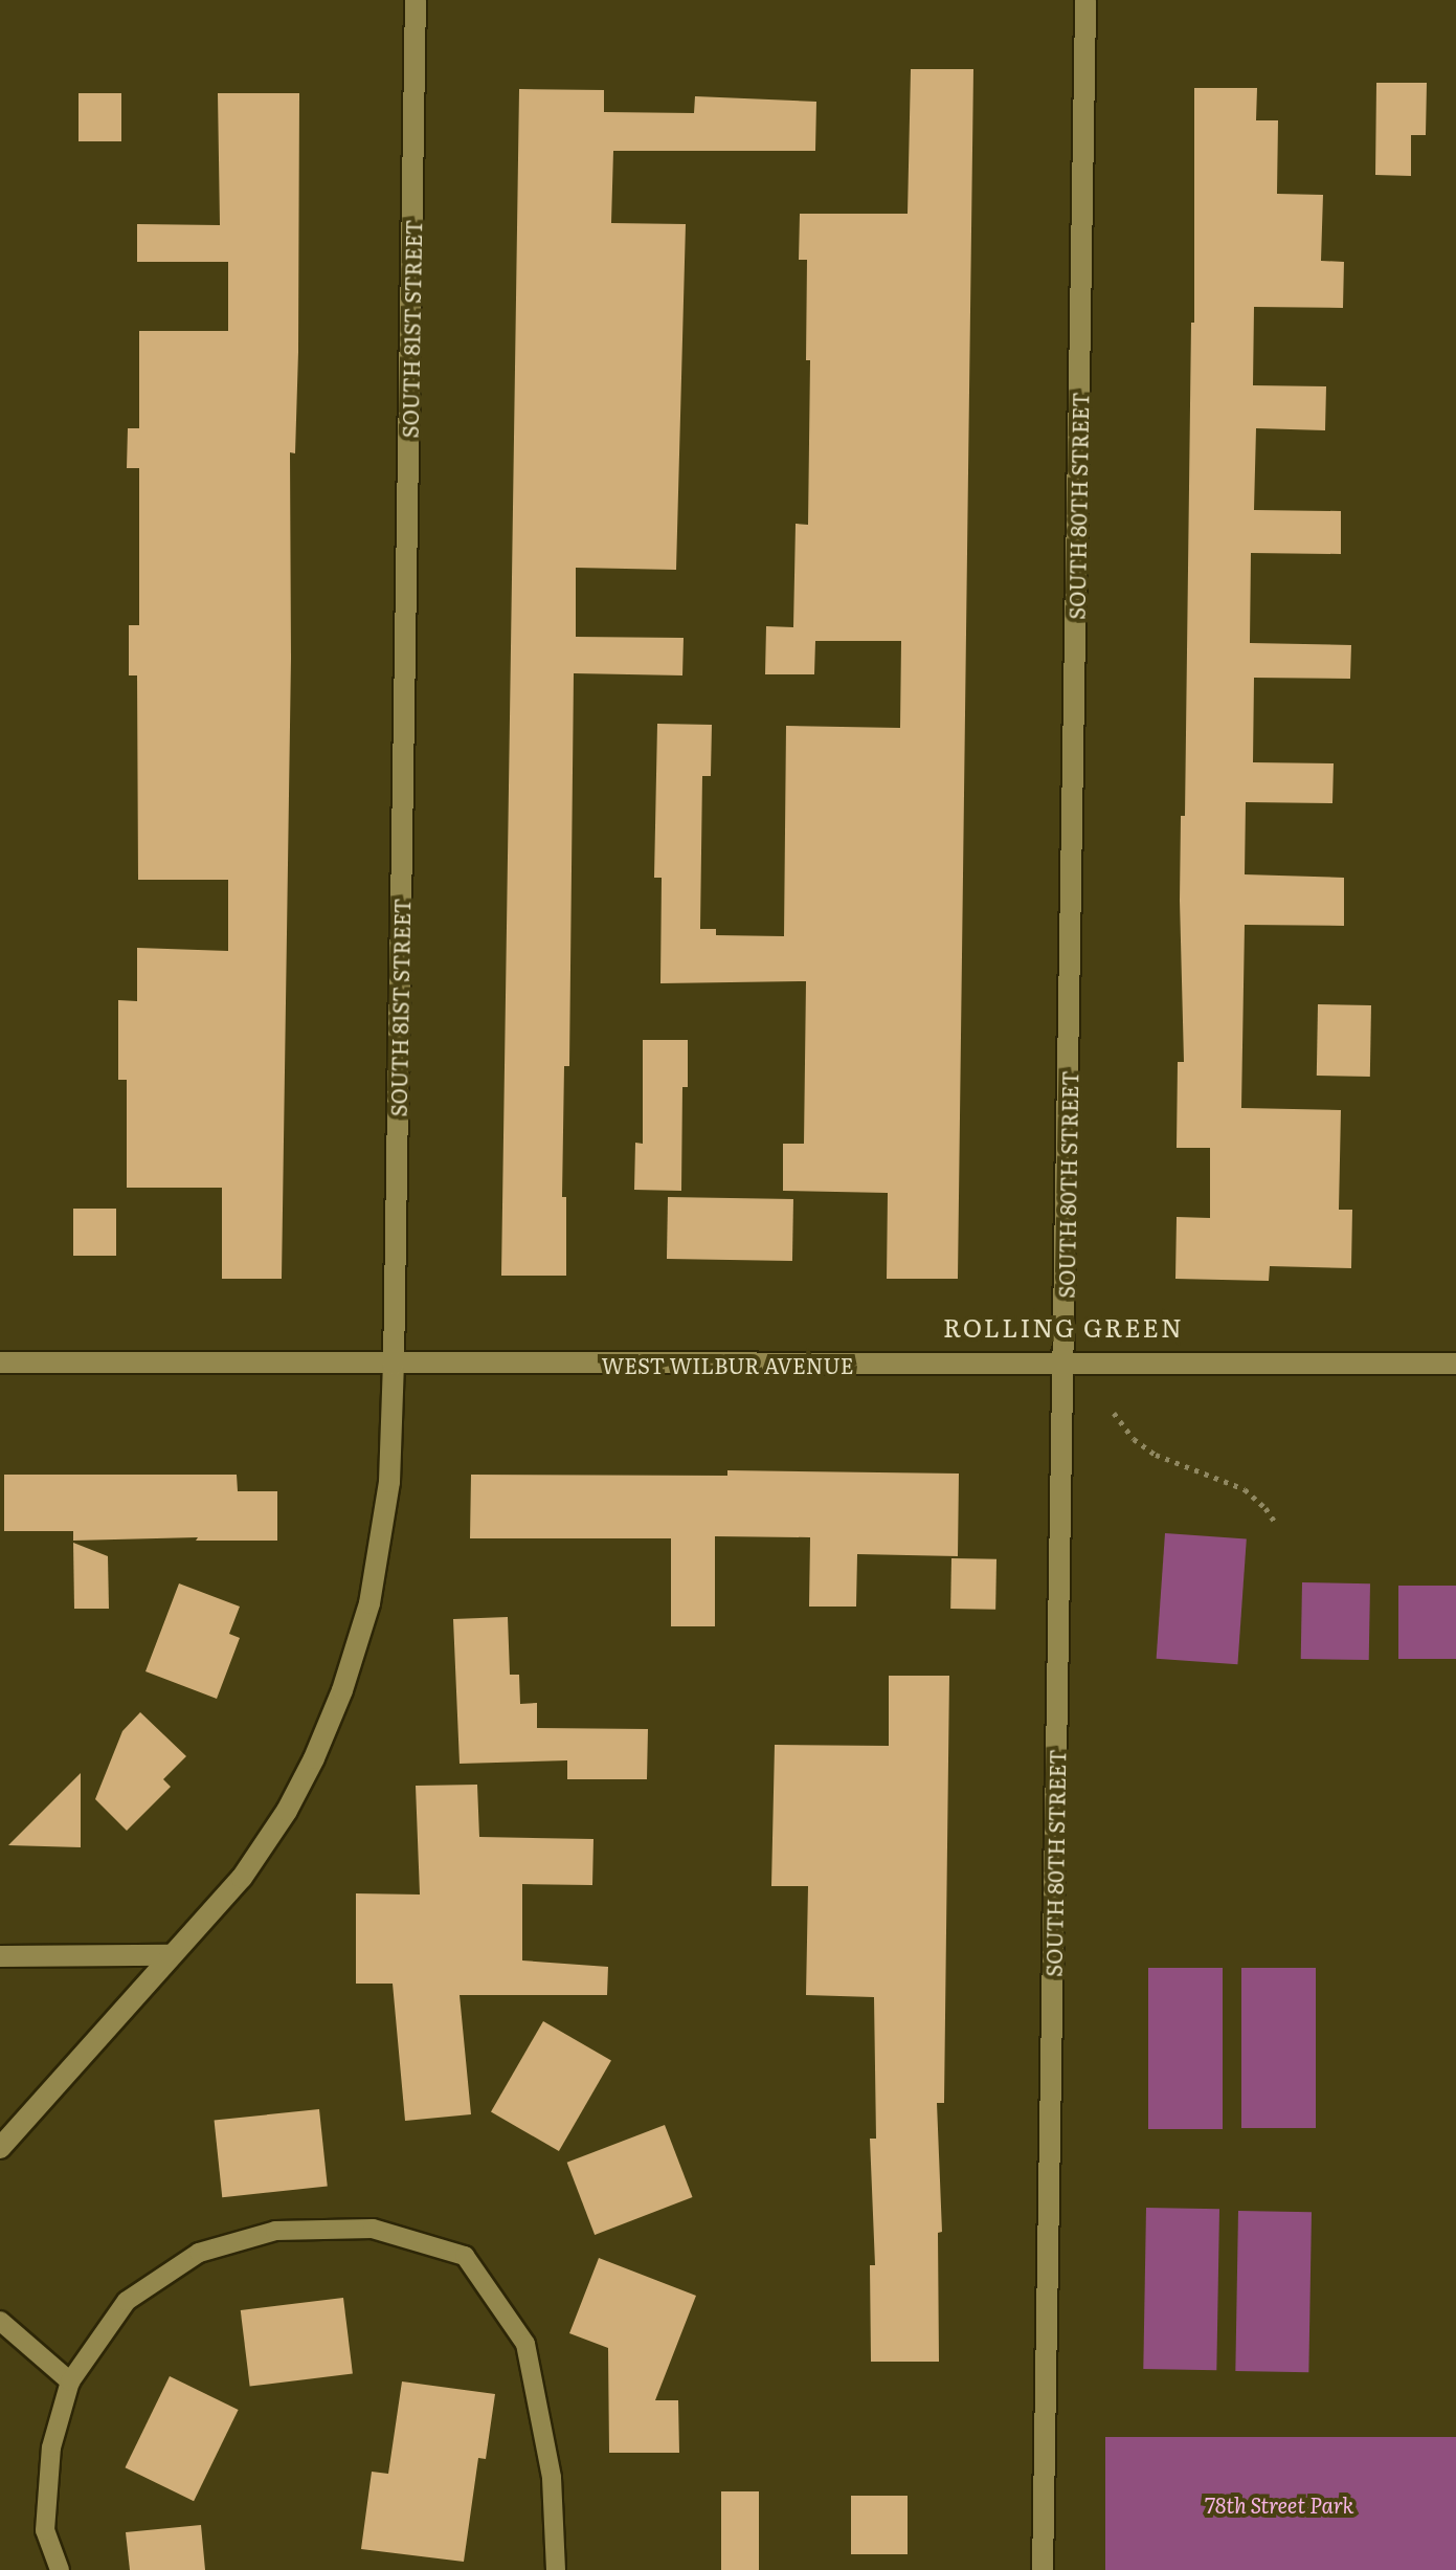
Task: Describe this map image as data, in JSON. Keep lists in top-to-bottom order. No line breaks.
{"streets":{"street":["SOUTH 81ST STREET","SOUTH 80TH STREET","WEST WILBUR AVENUE"]},"crossings":[["SOUTH 81ST STREET","WEST WILBUR AVENUE"],["SOUTH 80TH STREET","WEST WILBUR AVENUE"]],"districts":["ROLLING GREEN"],"parks":["78th Street Park"]}
